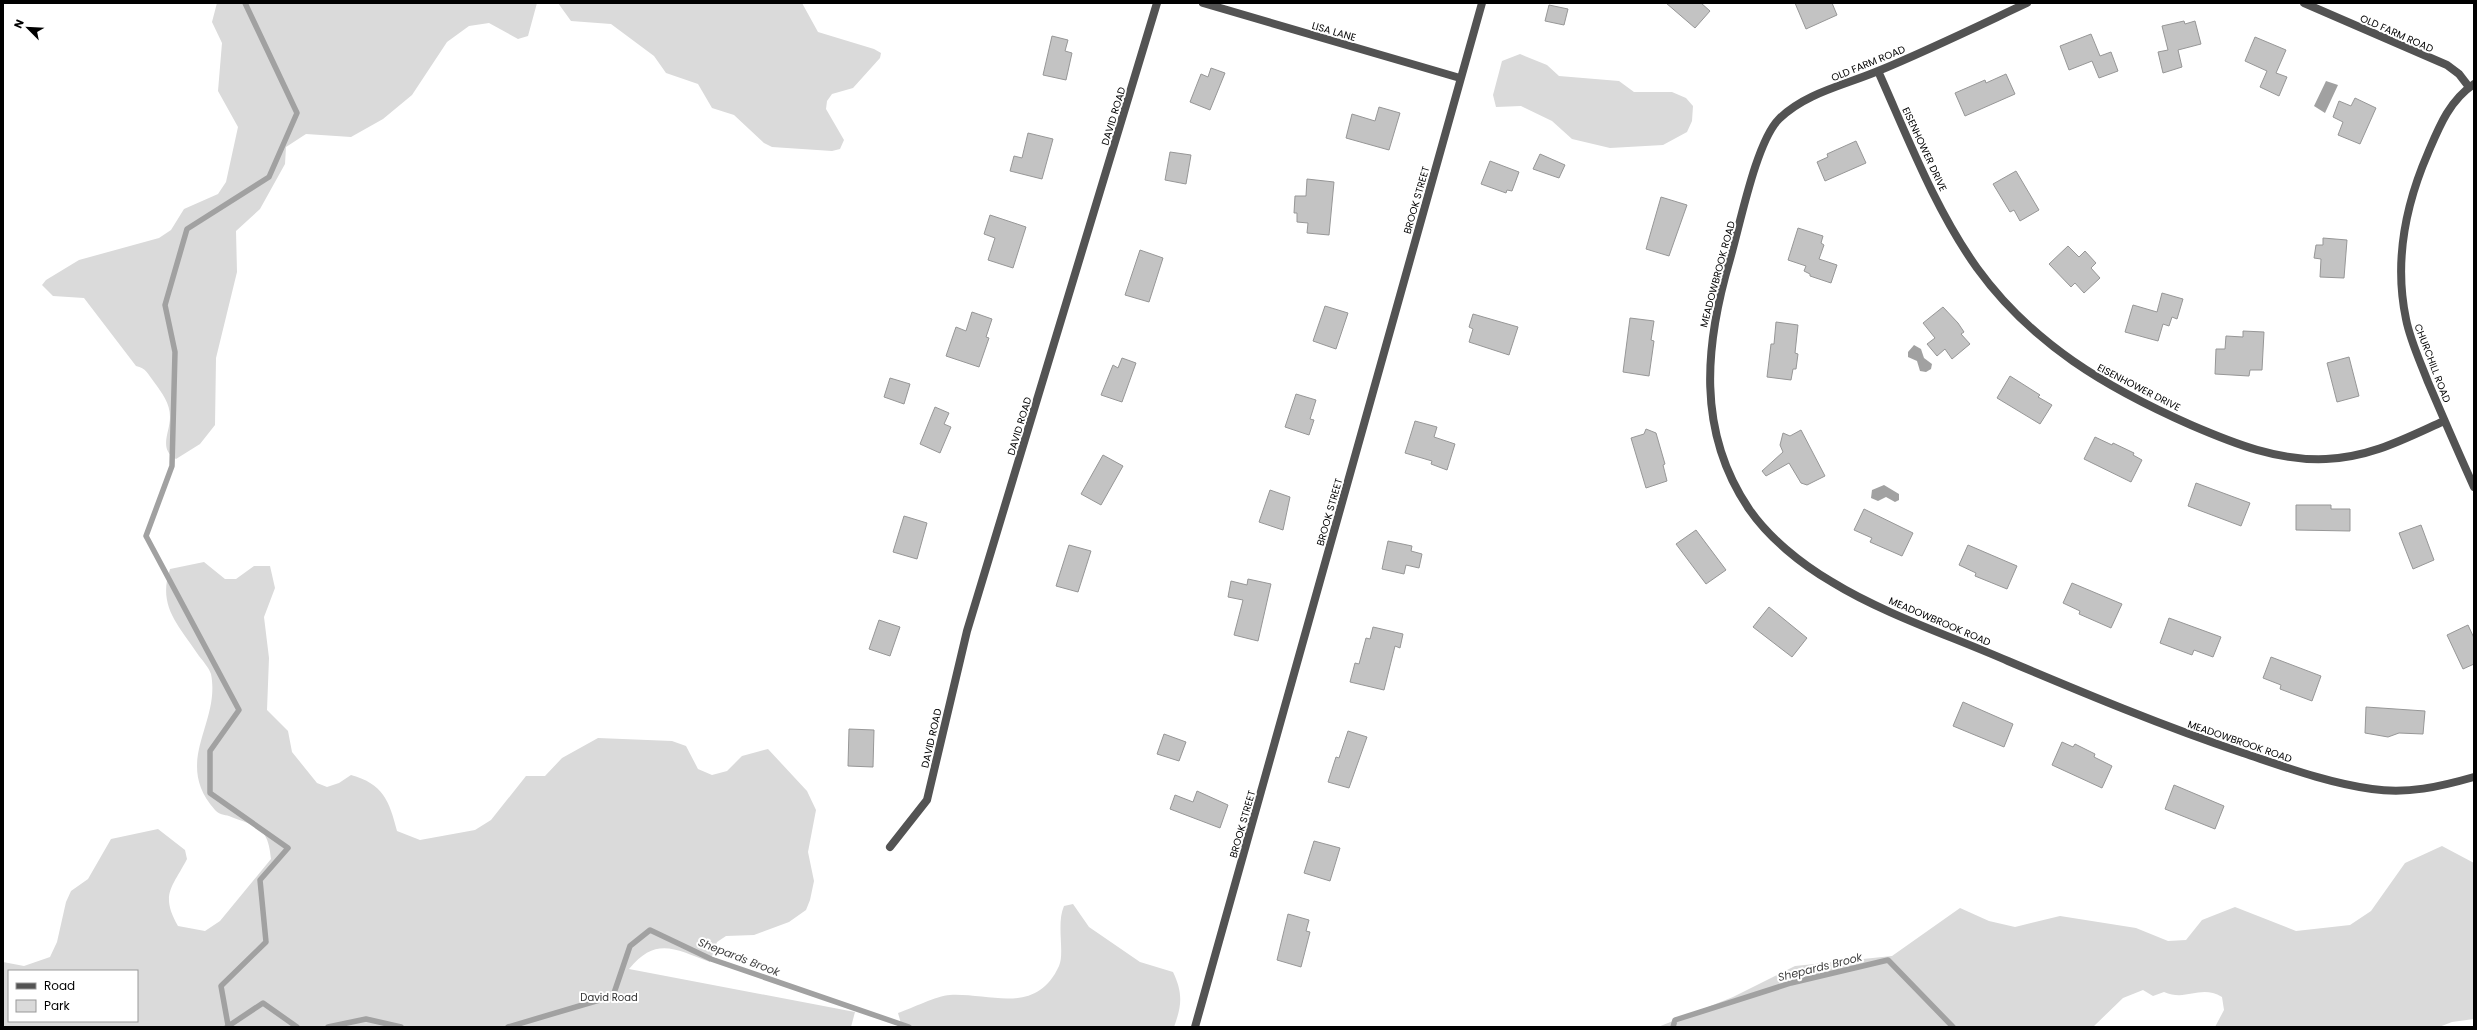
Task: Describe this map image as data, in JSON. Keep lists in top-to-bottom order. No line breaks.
{"streets":{"street":["LISA LANE","OLD FARM ROAD","DAVID ROAD","EISENHOWER DRIVE","BROOK STREET","MEADOWBROOK ROAD","CHURCHILL ROAD"]},"crossings":[["LISA LANE","BROOK STREET"],["OLD FARM ROAD","EISENHOWER DRIVE"],["OLD FARM ROAD","MEADOWBROOK ROAD"],["OLD FARM ROAD","CHURCHILL ROAD"],["EISENHOWER DRIVE","CHURCHILL ROAD"]],"water":["Shepards Brook"],"parks":["David Road"],"legend":["Road","Park"],"north":"top left"}
